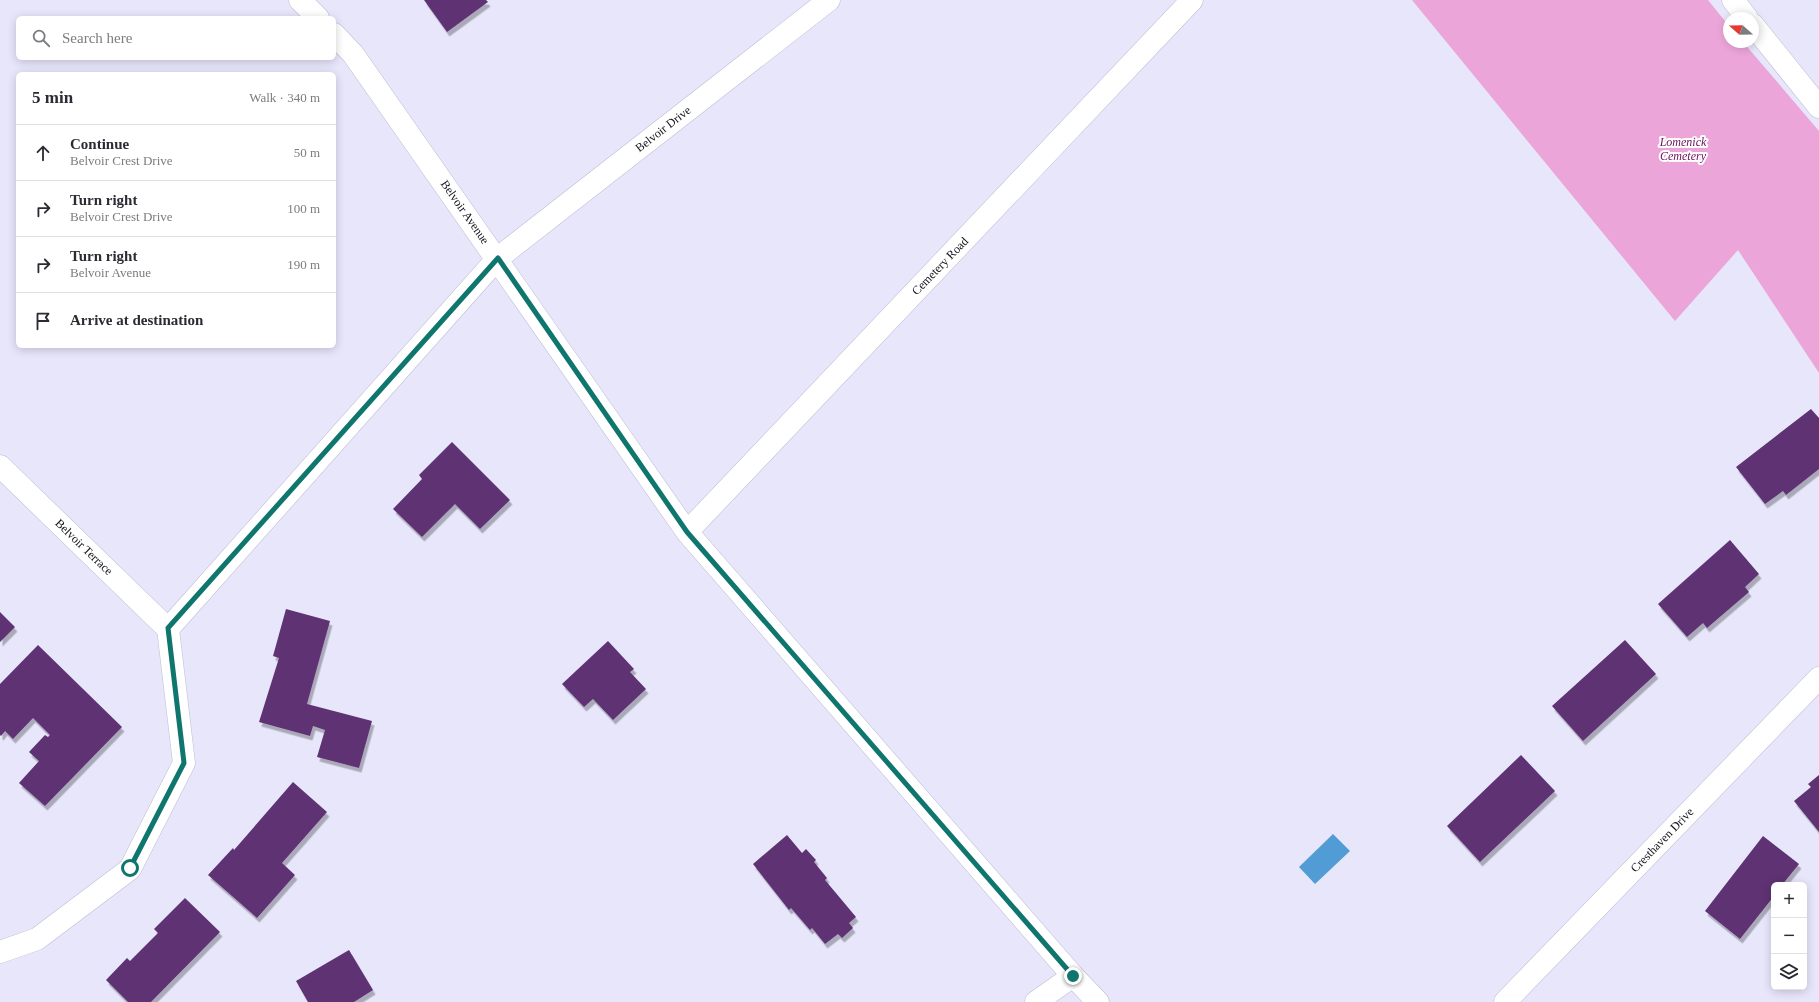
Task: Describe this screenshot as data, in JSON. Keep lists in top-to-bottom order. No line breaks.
{"streets":{"street":["Belvoir Drive","Belvoir Avenue","Cemetery Road","Belvoir Terrace","Cresthaven Drive"]},"crossings":[["Belvoir Drive","Belvoir Avenue"],["Belvoir Drive","Belvoir Terrace"],["Belvoir Avenue","Cemetery Road"]],"parks":["Lomenick Cemetery"],"north":"left","page":{"search":"Search here","heading":["5 min","Walk · 340 m"],"list":[["Continue","Belvoir Crest Drive","50 m"],["Turn right","Belvoir Crest Drive","100 m"],["Turn right","Belvoir Avenue","190 m"],"Arrive at destination"],"map_buttons":["+","−"]}}
